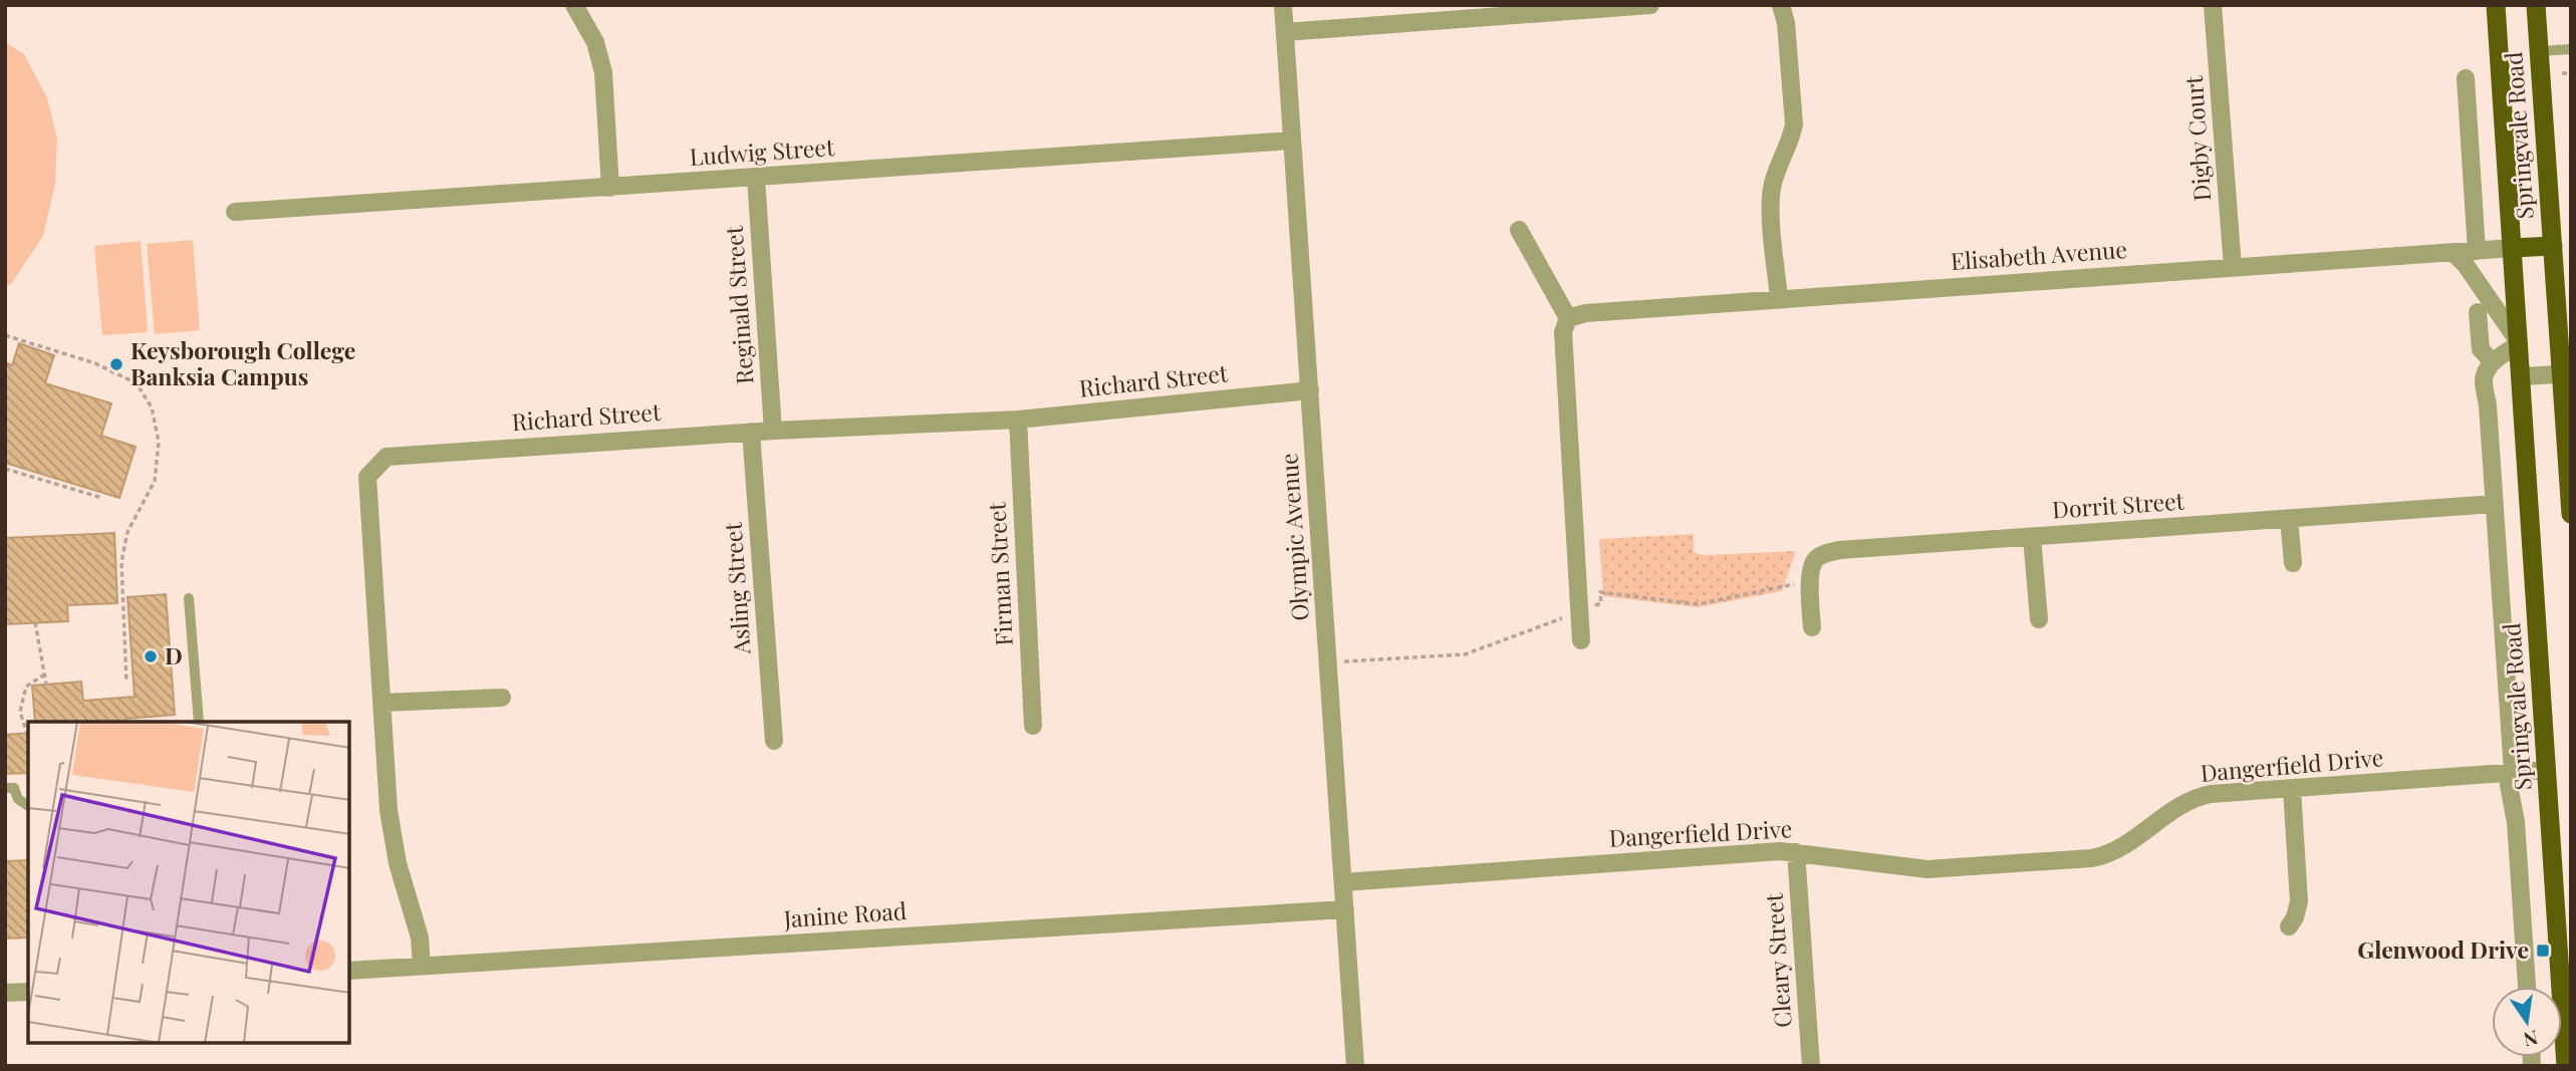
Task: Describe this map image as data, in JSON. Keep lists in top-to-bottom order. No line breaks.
{"streets":{"highway":["Springvale Road"],"street":["Digby Court","Ludwig Street","Elisabeth Avenue","Reginald Street","Richard Street","Dorrit Street","Olympic Avenue","Firman Street","Asling Street","Dangerfield Drive","Janine Road","Cleary Street"]},"crossings":[["Springvale Road","Elisabeth Avenue"],["Springvale Road","Dorrit Street"],["Springvale Road","Dangerfield Drive"],["Digby Court","Elisabeth Avenue"],["Ludwig Street","Reginald Street"],["Ludwig Street","Olympic Avenue"],["Reginald Street","Richard Street"],["Richard Street","Olympic Avenue"],["Richard Street","Firman Street"],["Richard Street","Asling Street"],["Richard Street","Janine Road"],["Olympic Avenue","Dangerfield Drive"],["Olympic Avenue","Janine Road"],["Dangerfield Drive","Cleary Street"]],"places":{"other":["Keysborough College Banksia Campus","D"],"transit":["Glenwood Drive"]},"north":"bottom"}
